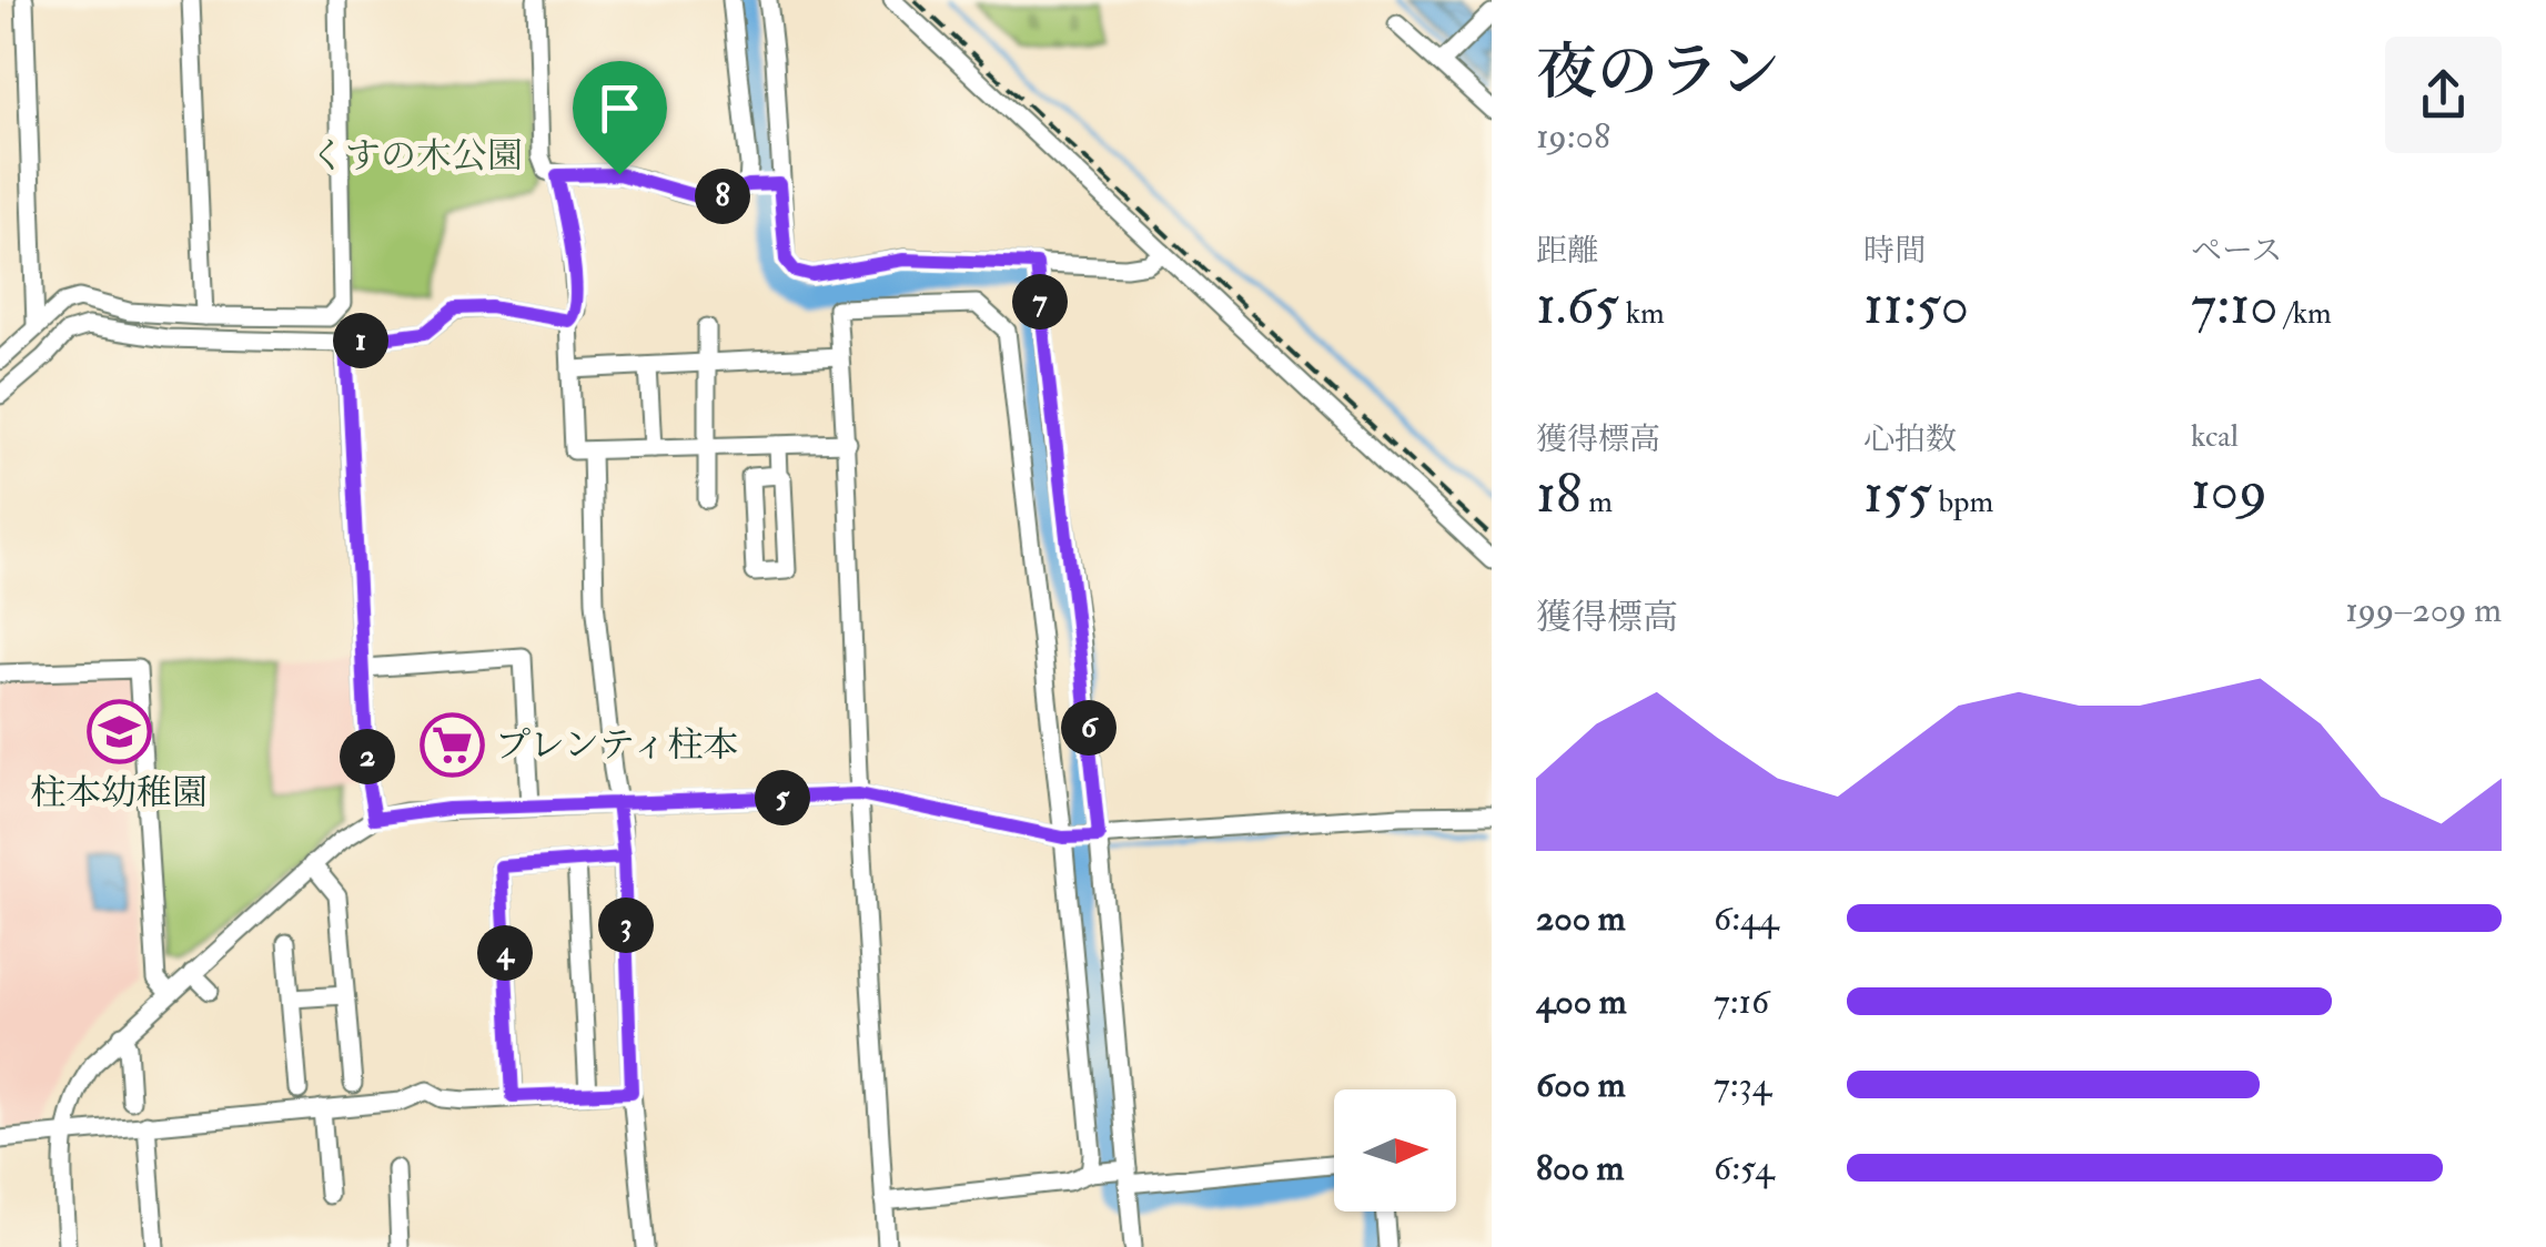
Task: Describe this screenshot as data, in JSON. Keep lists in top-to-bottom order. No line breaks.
{"parks":["くすの木公園"],"places":{"school or university":["柱本幼稚園"],"supermarket":["プレンティ柱本"]},"north":"right","page":{"heading":["夜のラン","19:08"],"pins":["8","7","1","6","2","5","3","4"],"stats":[["距離","1.65 km"],["時間","11:50"],["ペース","7:10 /km"],["獲得標高","18 m"],["心拍数","155 bpm"],["kcal","109"]],"chart":["獲得標高","199–209 m"],"list":[{"name":"200 m","note":"6:44"},{"name":"400 m","note":"7:16"},{"name":"600 m","note":"7:34"},{"name":"800 m","note":"6:54"}]}}
